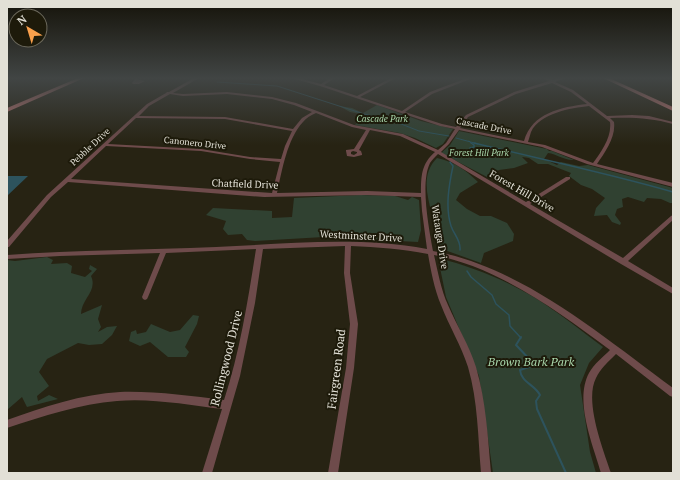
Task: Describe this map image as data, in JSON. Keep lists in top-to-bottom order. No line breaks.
{"streets":{"street":["Cascade Drive","Canonero Drive","Pebble Drive","Chatfield Drive","Forest Hill Drive","Westminster Drive","Watauga Drive","Rollingwood Drive","Fairgreen Road"]},"crossings":[["Cascade Drive","Watauga Drive"],["Canonero Drive","Pebble Drive"],["Pebble Drive","Chatfield Drive"],["Chatfield Drive","Watauga Drive"],["Forest Hill Drive","Watauga Drive"],["Westminster Drive","Watauga Drive"],["Westminster Drive","Rollingwood Drive"],["Westminster Drive","Fairgreen Road"]],"parks":["Cascade Park","Forest Hill Park","Brown Bark Park"],"north":"top left"}
